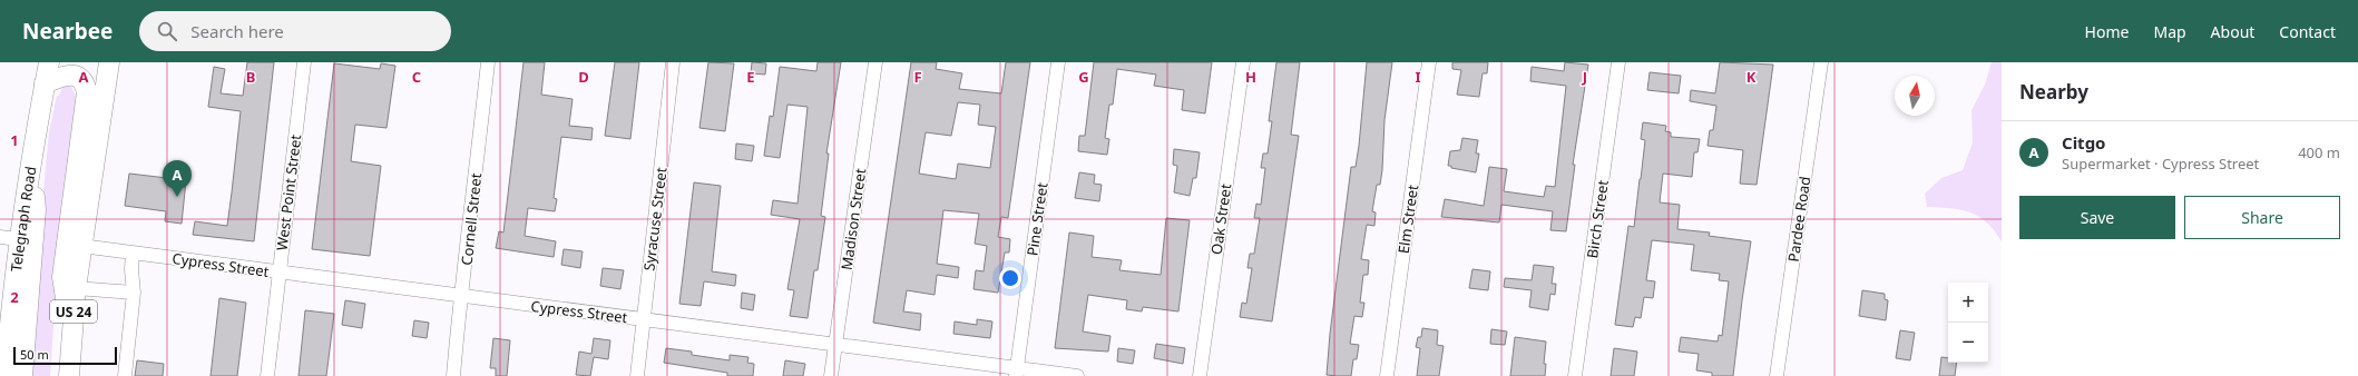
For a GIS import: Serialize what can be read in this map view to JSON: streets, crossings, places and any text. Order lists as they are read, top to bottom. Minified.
{"streets":{"highway":["Telegraph Road","US 24"],"street":["West Point Street","Cornell Street","Syracuse Street","Madison Street","Pine Street","Oak Street","Elm Street","Birch Street","Pardee Road","Cypress Street"]},"crossings":[["West Point Street","Cypress Street"],["Cornell Street","Cypress Street"],["Syracuse Street","Cypress Street"],["Madison Street","Cypress Street"],["Pine Street","Cypress Street"],["Cypress Street","US 24"]],"scale_bar":"50 m","north":"top","page":{"header":"Nearbee","search":"Search here","nav":["Home","Map","About","Contact"],"heading":"Nearby","list":[{"mark":"A","name":"Citgo","note":"Supermarket · Cypress Street","value":"400 m"}],"pins":"A","buttons":["Save","Share"],"map_buttons":["+","−"],"scale":"50 m"},"grid":{"columns":["A","B","C","D","E","F","G","H","I","J","K"],"rows":["1","2"]}}
